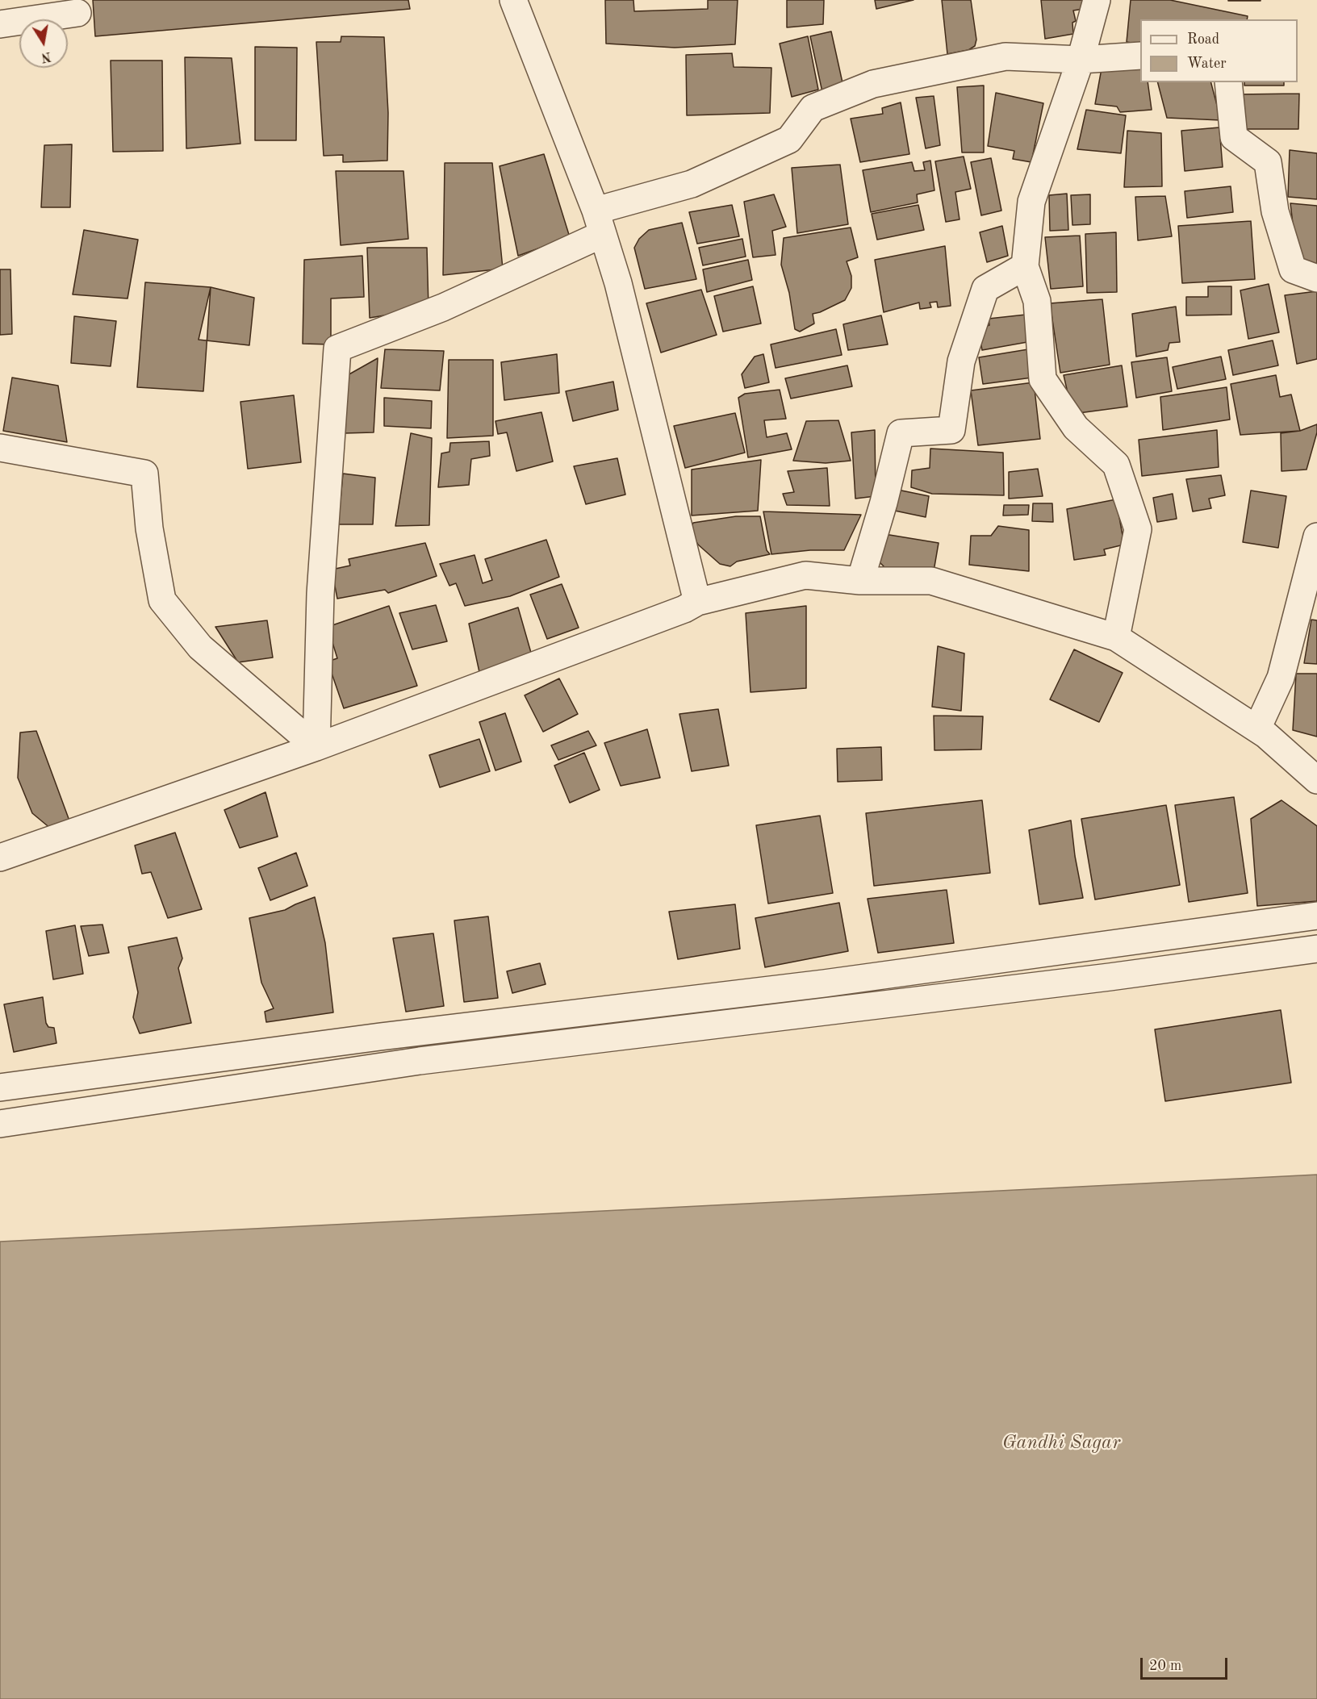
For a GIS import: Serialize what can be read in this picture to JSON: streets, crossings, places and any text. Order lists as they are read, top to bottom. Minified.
{"water":["Gandhi Sagar"],"legend":["Road","Water"],"scale_bar":"20 m","north":"bottom"}
